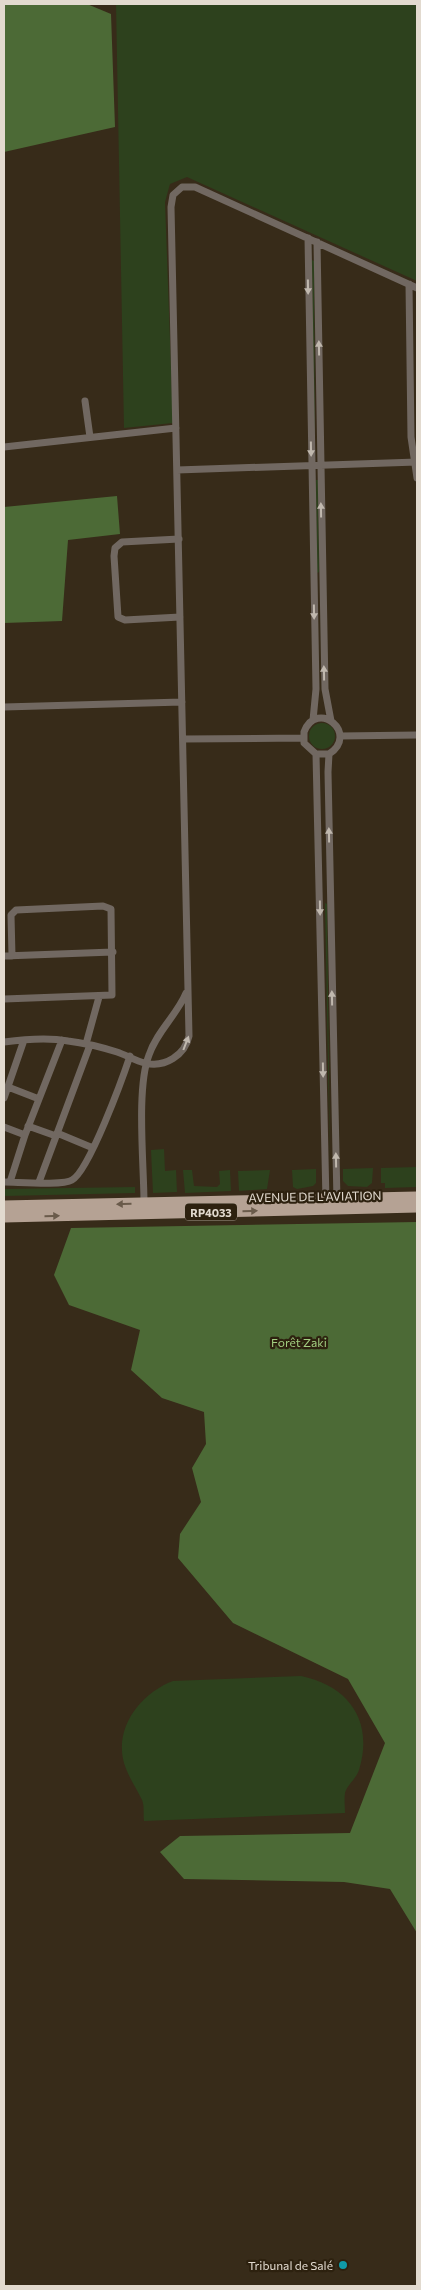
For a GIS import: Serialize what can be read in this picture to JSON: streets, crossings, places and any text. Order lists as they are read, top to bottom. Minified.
{"streets":{"main road":["AVENUE DE L'AVIATION","RP4033"]},"parks":["Forêt Zaki"],"places":["Tribunal de Salé"]}
